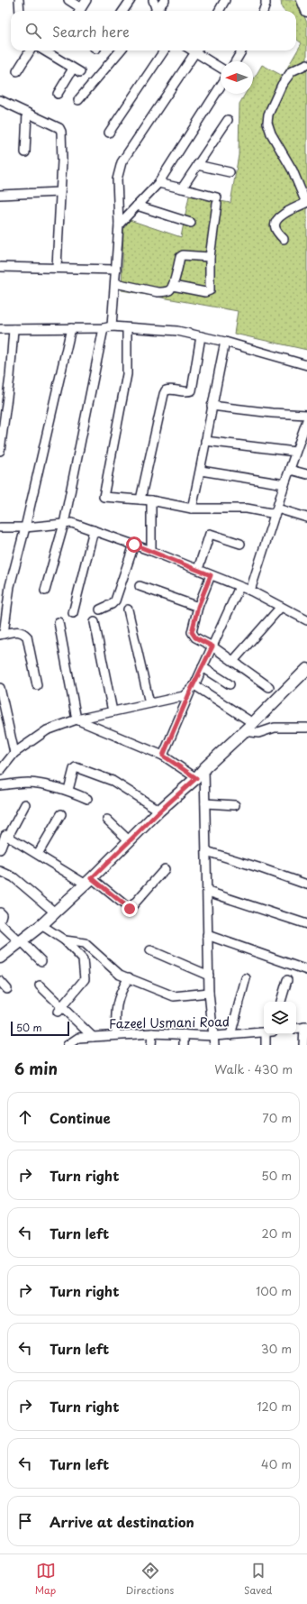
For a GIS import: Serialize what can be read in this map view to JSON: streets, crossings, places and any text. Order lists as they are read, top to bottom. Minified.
{"streets":{"street":["Fazeel Usmani Road"]},"scale_bar":"50 m","north":"left","page":{"search":"Search here","scale":"50 m","heading":["6 min","Walk · 430 m"],"list":[["Continue","70 m"],["Turn right","50 m"],["Turn left","20 m"],["Turn right","100 m"],["Turn left","30 m"],["Turn right","120 m"],["Turn left","40 m"],"Arrive at destination"],"nav":["Map","Directions","Saved"]}}
